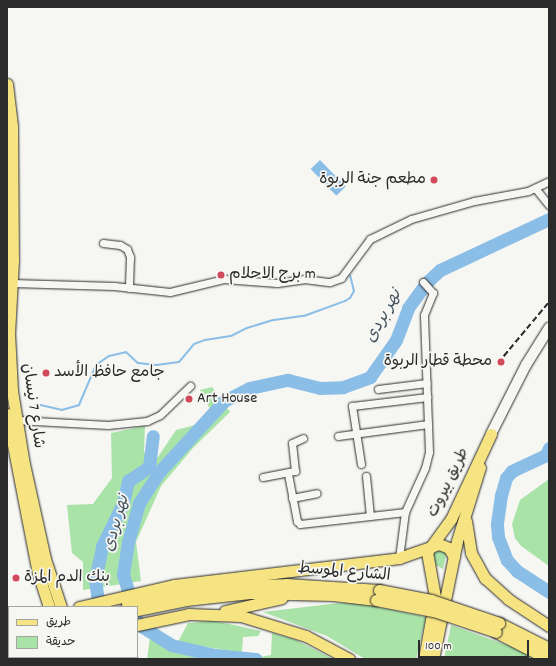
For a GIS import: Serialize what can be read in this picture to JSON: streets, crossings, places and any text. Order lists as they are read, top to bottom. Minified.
{"streets":{"main road":["شارع 7 نيسان","طريق بيروت","الشارع الموسط"]},"crossings":[["طريق بيروت","الشارع الموسط"]],"water":["نهر بردى"],"places":["مطعم جنة الربوة","برج الاحلام m","محطة قطار الربوة","جامع حافظ الأسد","Art House","بنك الدم المزة"],"legend":["طريق","حديقة"],"scale_bar":"100 m"}
